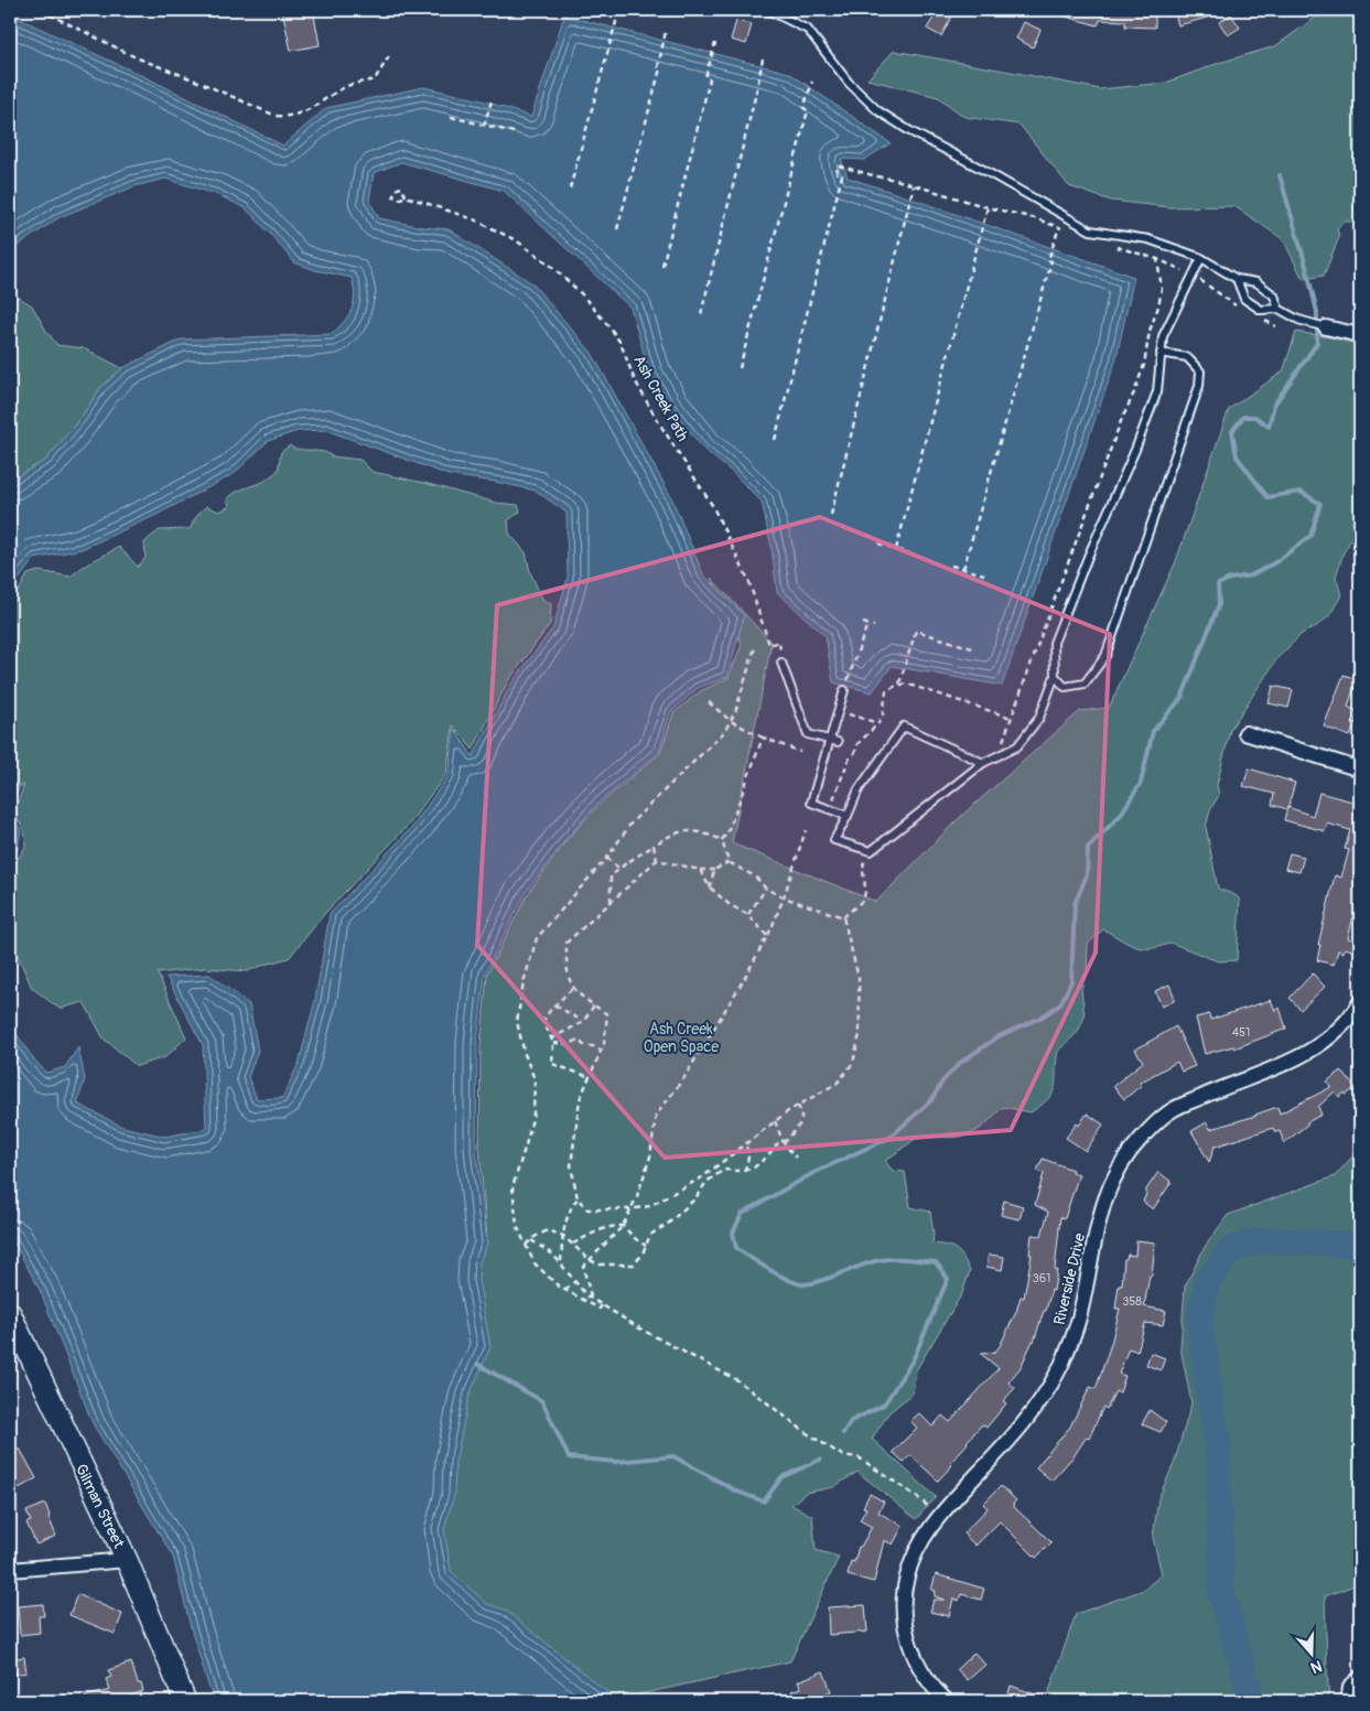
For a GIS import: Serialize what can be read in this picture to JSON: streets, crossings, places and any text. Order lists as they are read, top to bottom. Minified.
{"streets":{"street":["Riverside Drive","Gilman Street"],"path":["Ash Creek Path"]},"parks":["Ash Creek Open Space"],"house_numbers":["451","361","358"],"north":"bottom"}
